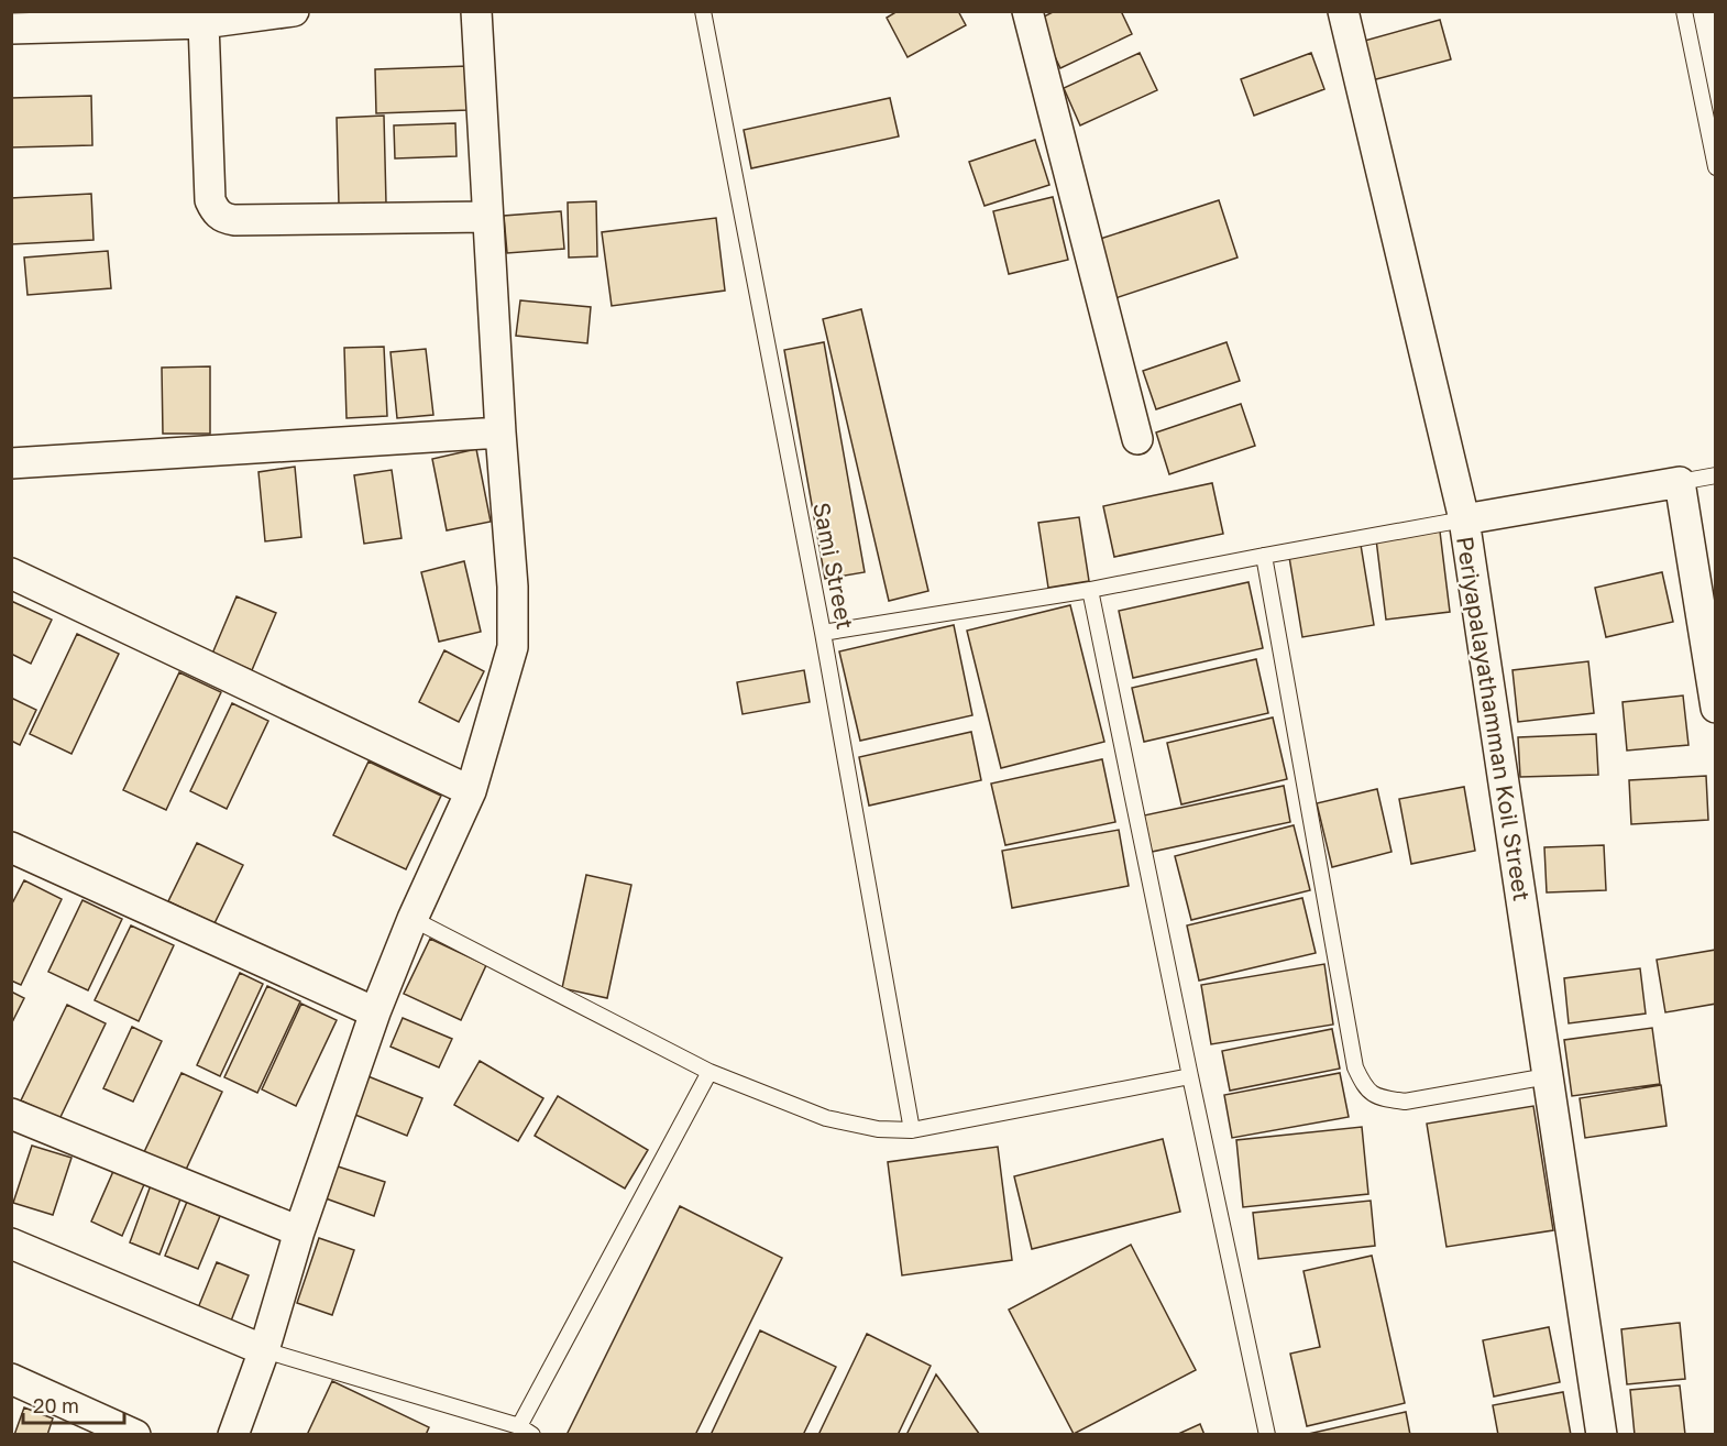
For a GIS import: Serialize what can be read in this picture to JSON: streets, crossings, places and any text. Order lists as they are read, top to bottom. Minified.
{"streets":{"street":["Periyapalayathamman Koil Street"],"lane":["Sami Street"]},"scale_bar":"20 m"}
